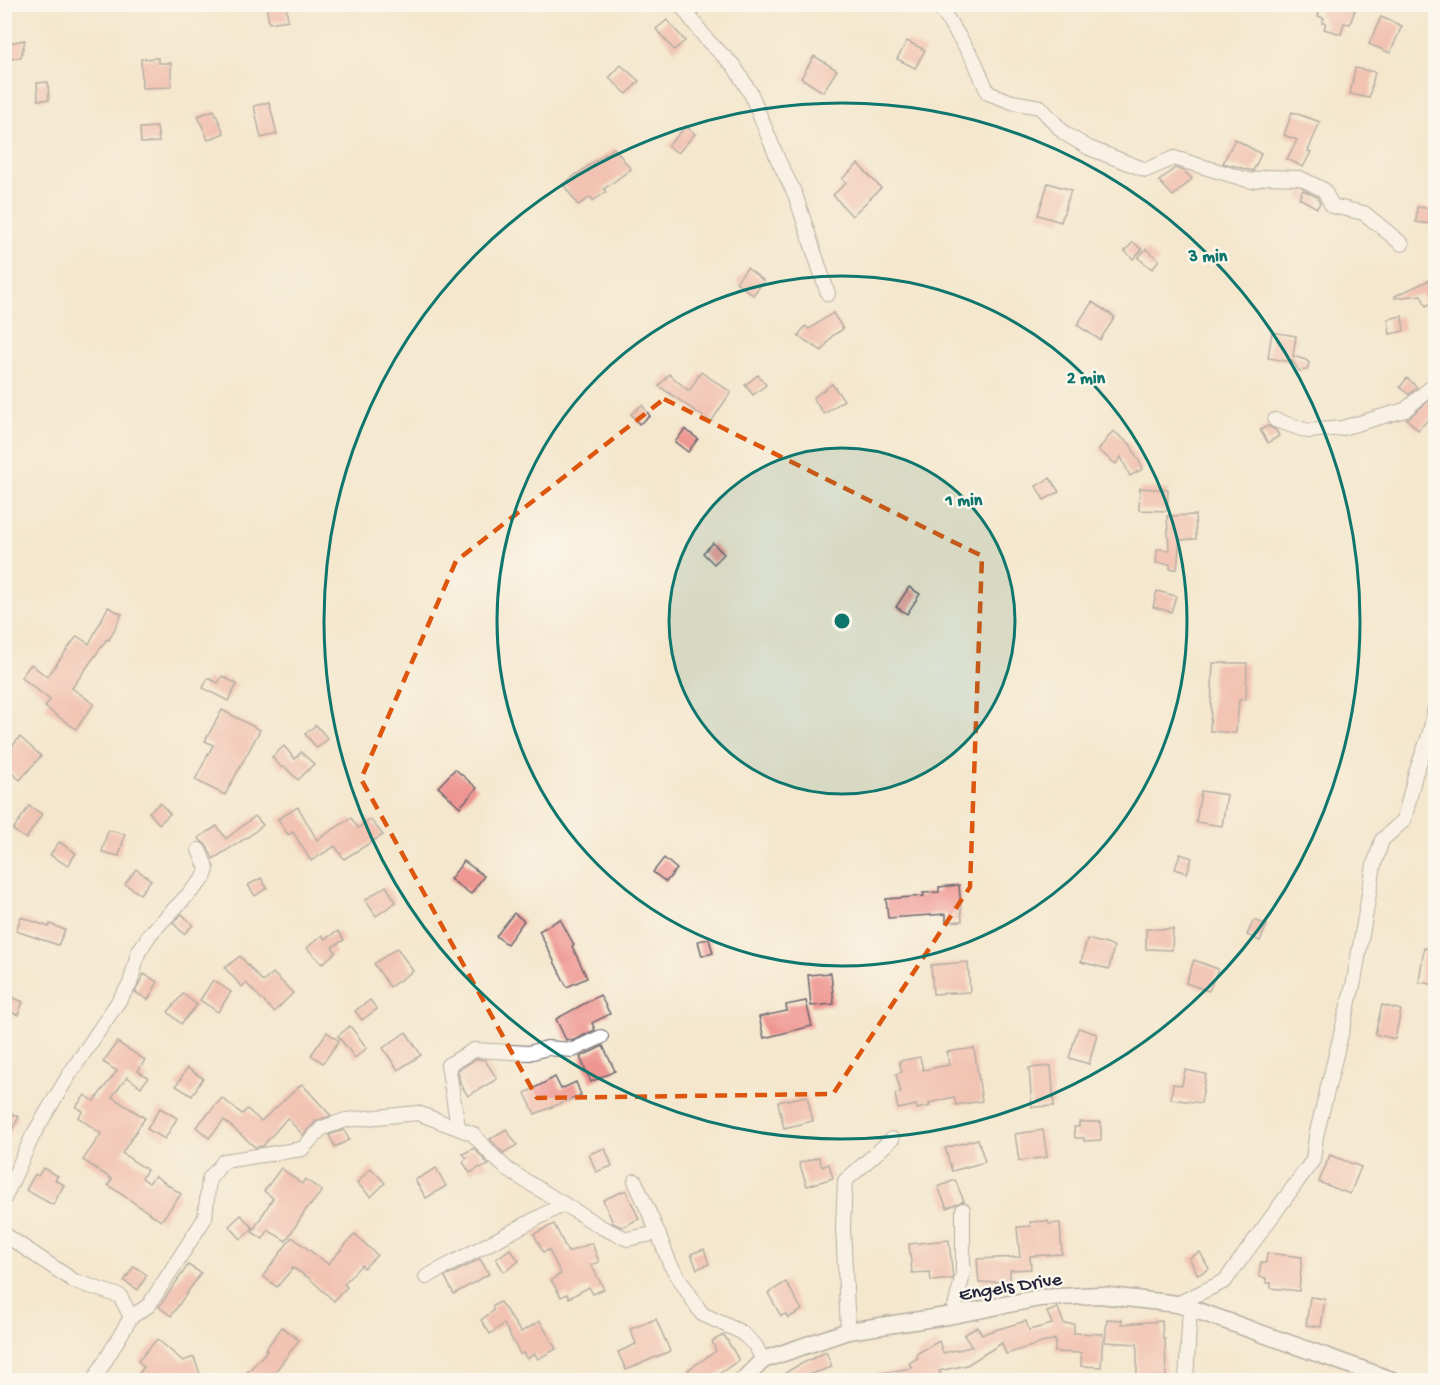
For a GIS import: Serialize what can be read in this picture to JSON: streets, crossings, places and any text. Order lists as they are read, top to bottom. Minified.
{"streets":{"street":["Engels Drive"]},"rings":["3 min","2 min","1 min"]}
